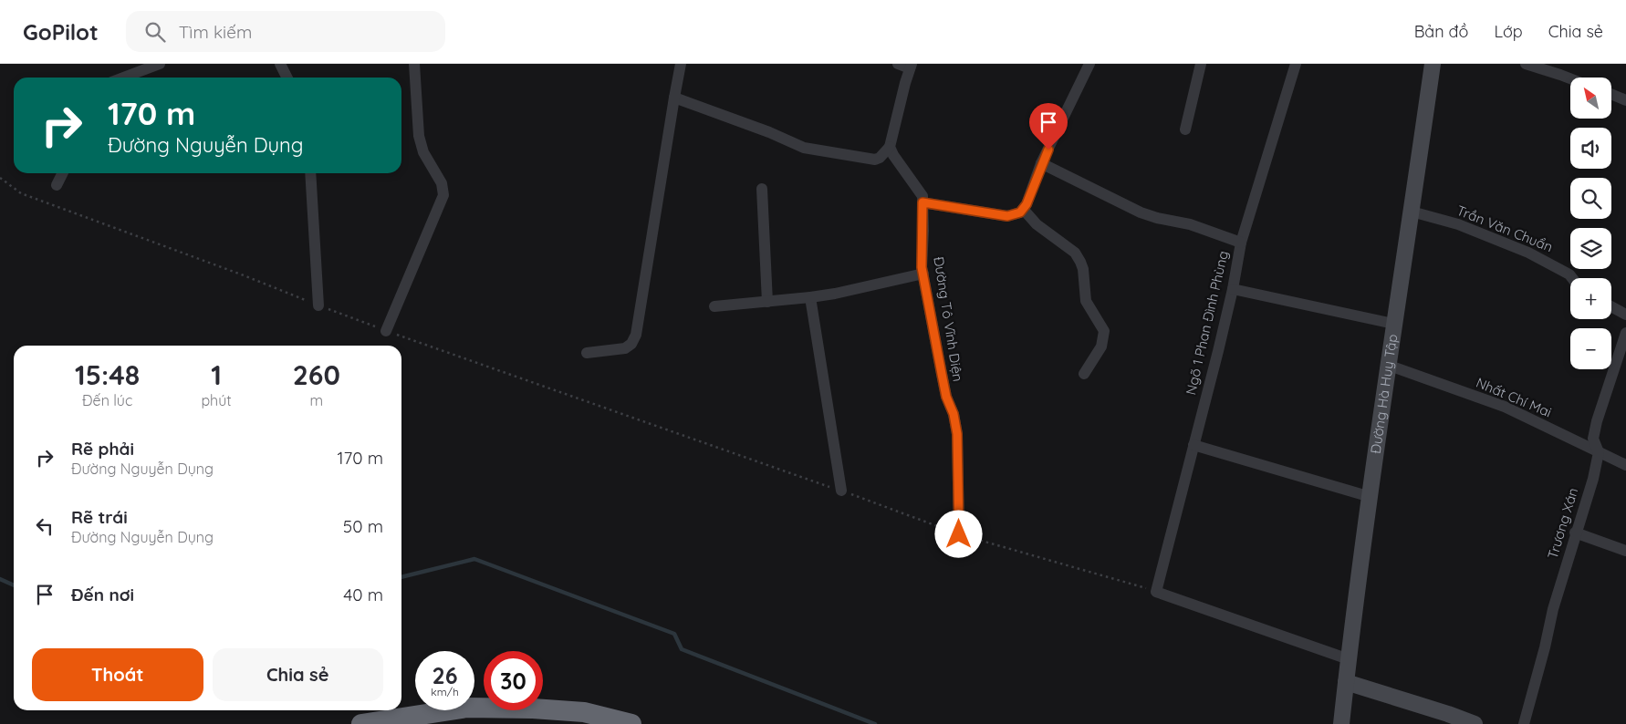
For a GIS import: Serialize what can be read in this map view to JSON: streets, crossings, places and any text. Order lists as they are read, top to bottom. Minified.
{"streets":{"main road":["Đường Hà Huy Tập"],"street":["Trần Văn Chuẩn","Đường Tô Vĩnh Diện","Ngõ 1 Phan Đình Phùng","Nhất Chí Mai","Trương Xán"]},"crossings":[["Trần Văn Chuẩn","Đường Hà Huy Tập"],["Đường Hà Huy Tập","Nhất Chí Mai"],["Nhất Chí Mai","Trương Xán"]],"north":"top left","page":{"header":"GoPilot","search":"Tìm kiếm","nav":["Bản đồ","Lớp","Chia sẻ"],"map_buttons":["+","−"],"turn":["170 m","Đường Nguyễn Dụng"],"eta":["15:48","Đến lúc","1","phút","260","m"],"list":[{"name":"Rẽ phải","note":"Đường Nguyễn Dụng","value":"170 m"},{"name":"Rẽ trái","note":"Đường Nguyễn Dụng","value":"50 m"},{"name":"Đến nơi","value":"40 m"}],"buttons":["Thoát","Chia sẻ"],"speed":"26 km/h","limit":"30"}}
